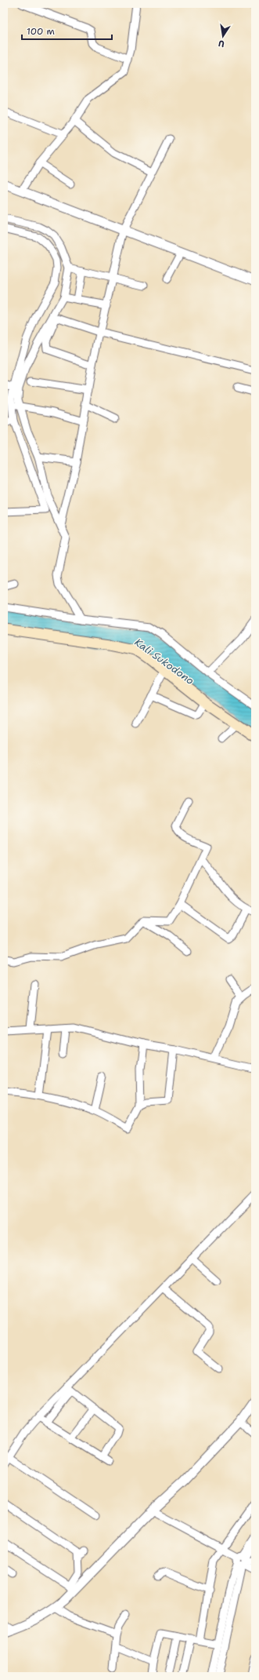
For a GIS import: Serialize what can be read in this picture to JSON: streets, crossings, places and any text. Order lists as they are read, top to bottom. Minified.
{"water":["Kali Sukodono"],"scale_bar":"100 m","north":"bottom"}
